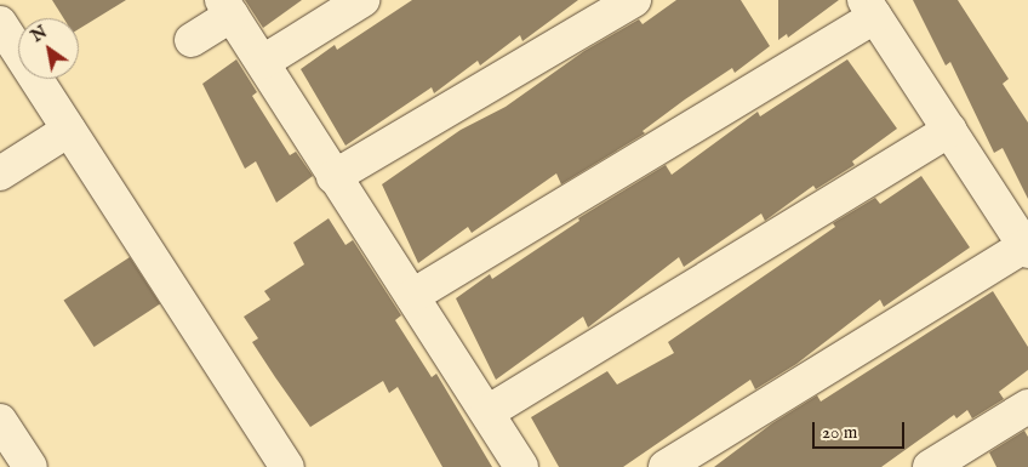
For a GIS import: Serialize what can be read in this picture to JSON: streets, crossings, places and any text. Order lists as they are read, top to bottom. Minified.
{"scale_bar":"20 m","north":"top left"}
